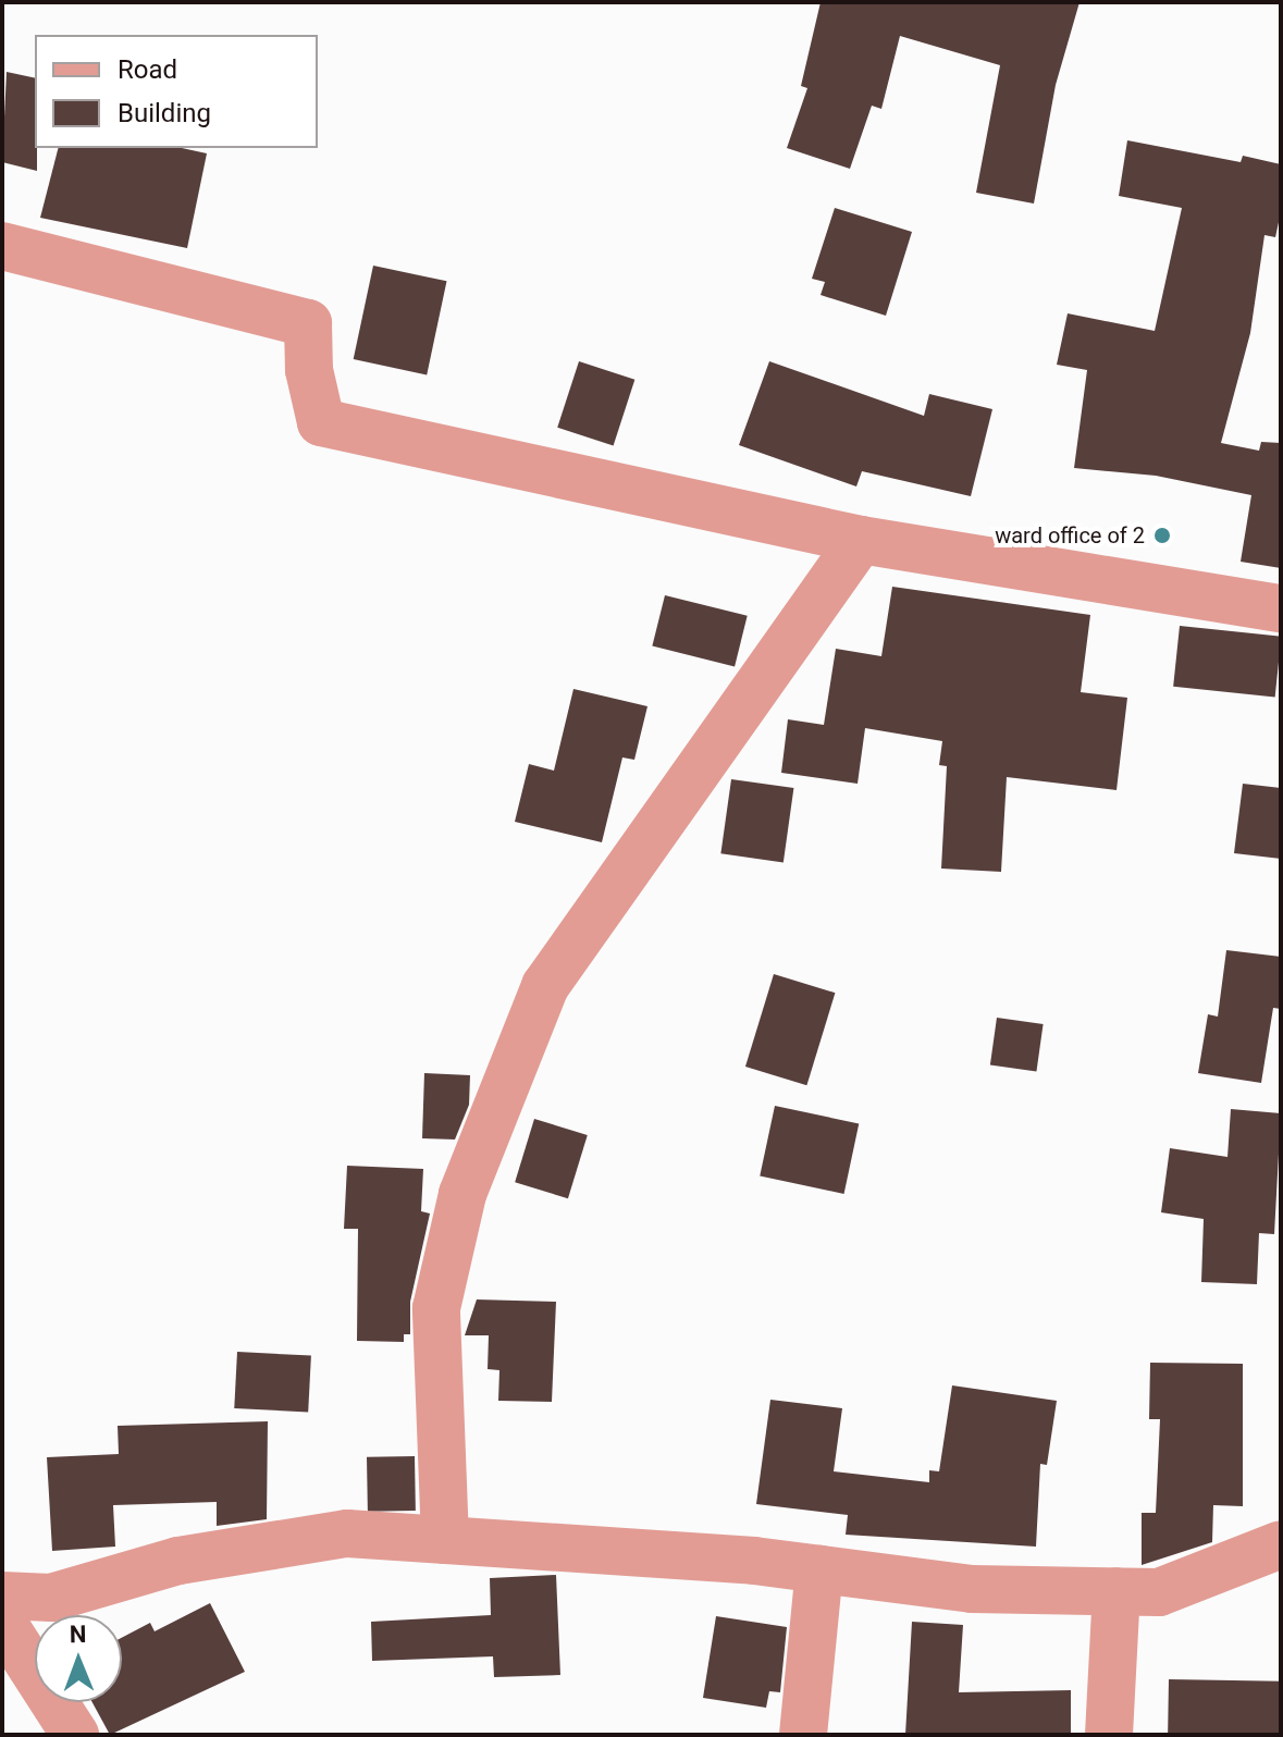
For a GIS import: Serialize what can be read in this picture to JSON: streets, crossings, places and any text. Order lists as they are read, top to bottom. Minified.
{"places":["ward office of 2"],"legend":["Road","Building"],"north":"top"}
